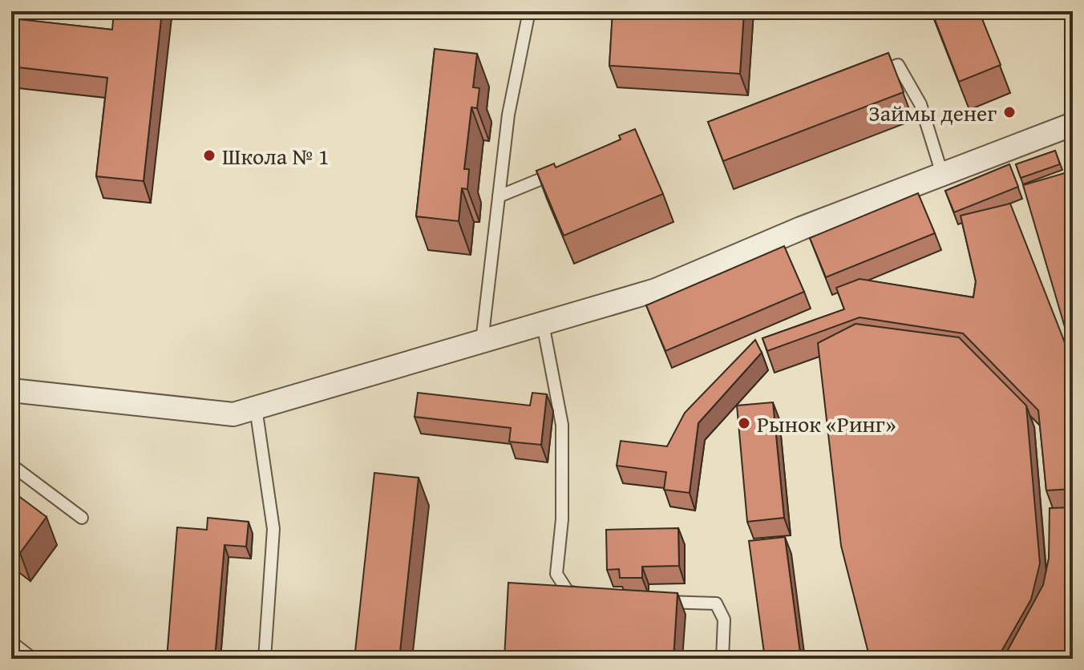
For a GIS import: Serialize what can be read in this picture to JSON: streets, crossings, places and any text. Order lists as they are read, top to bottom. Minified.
{"places":["Займы денег","Школа № 1","Рынок «Ринг»"]}
